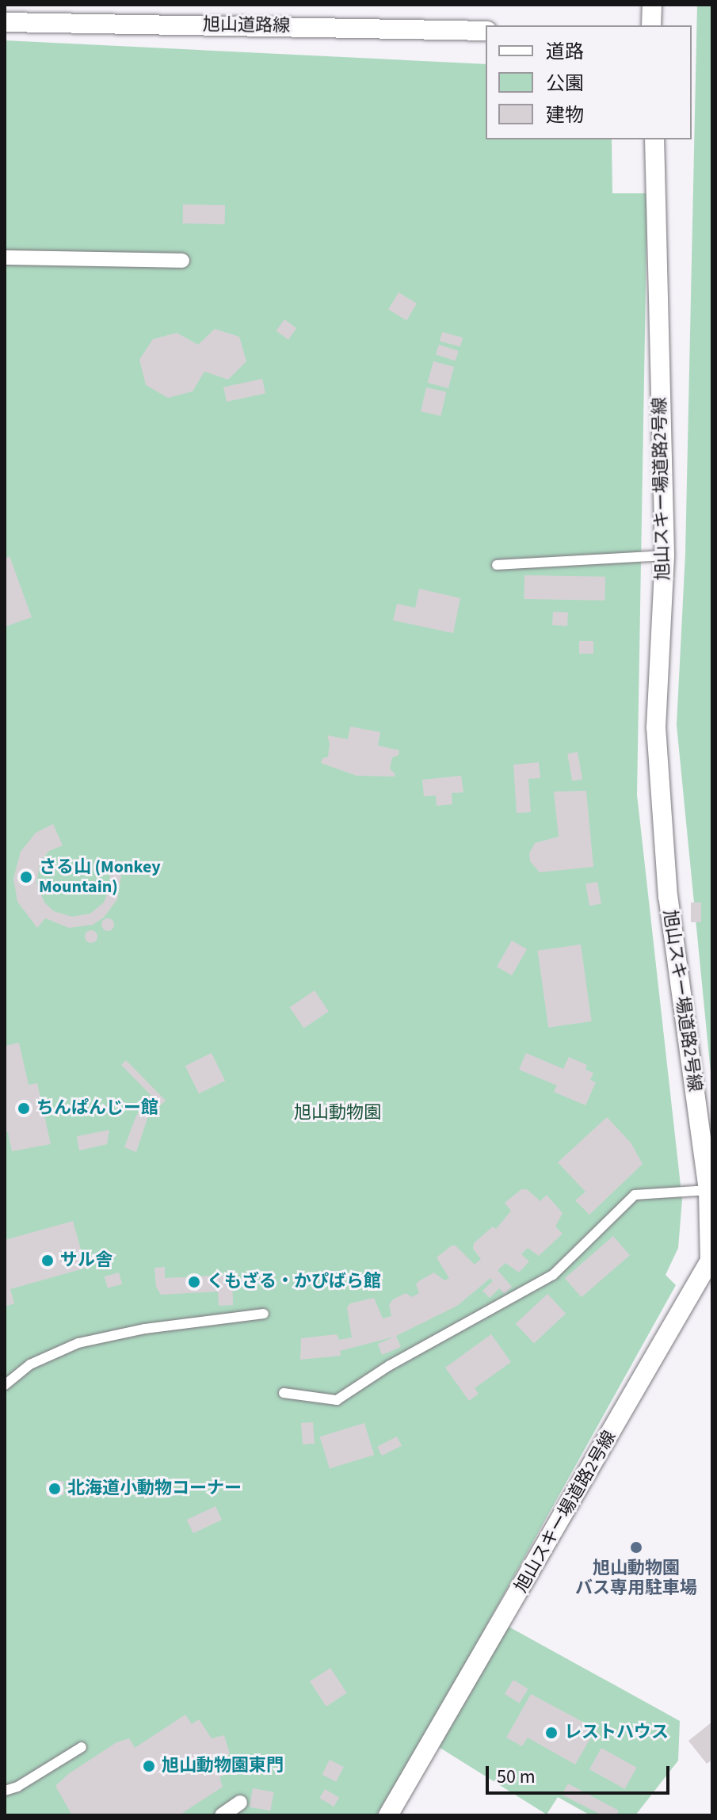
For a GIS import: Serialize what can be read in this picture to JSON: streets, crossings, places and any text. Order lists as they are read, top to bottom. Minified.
{"streets":{"street":["旭山道路線","旭山スキー場道路2号線"]},"parks":["旭山動物園"],"places":["さる山 (Monkey Mountain)","ちんぱんじー館","サル舎","くもざる・かぴばら館","北海道小動物コーナー","旭山動物園 バス専用駐車場","レストハウス","旭山動物園東門"],"legend":["道路","公園","建物"],"scale_bar":"50 m"}
